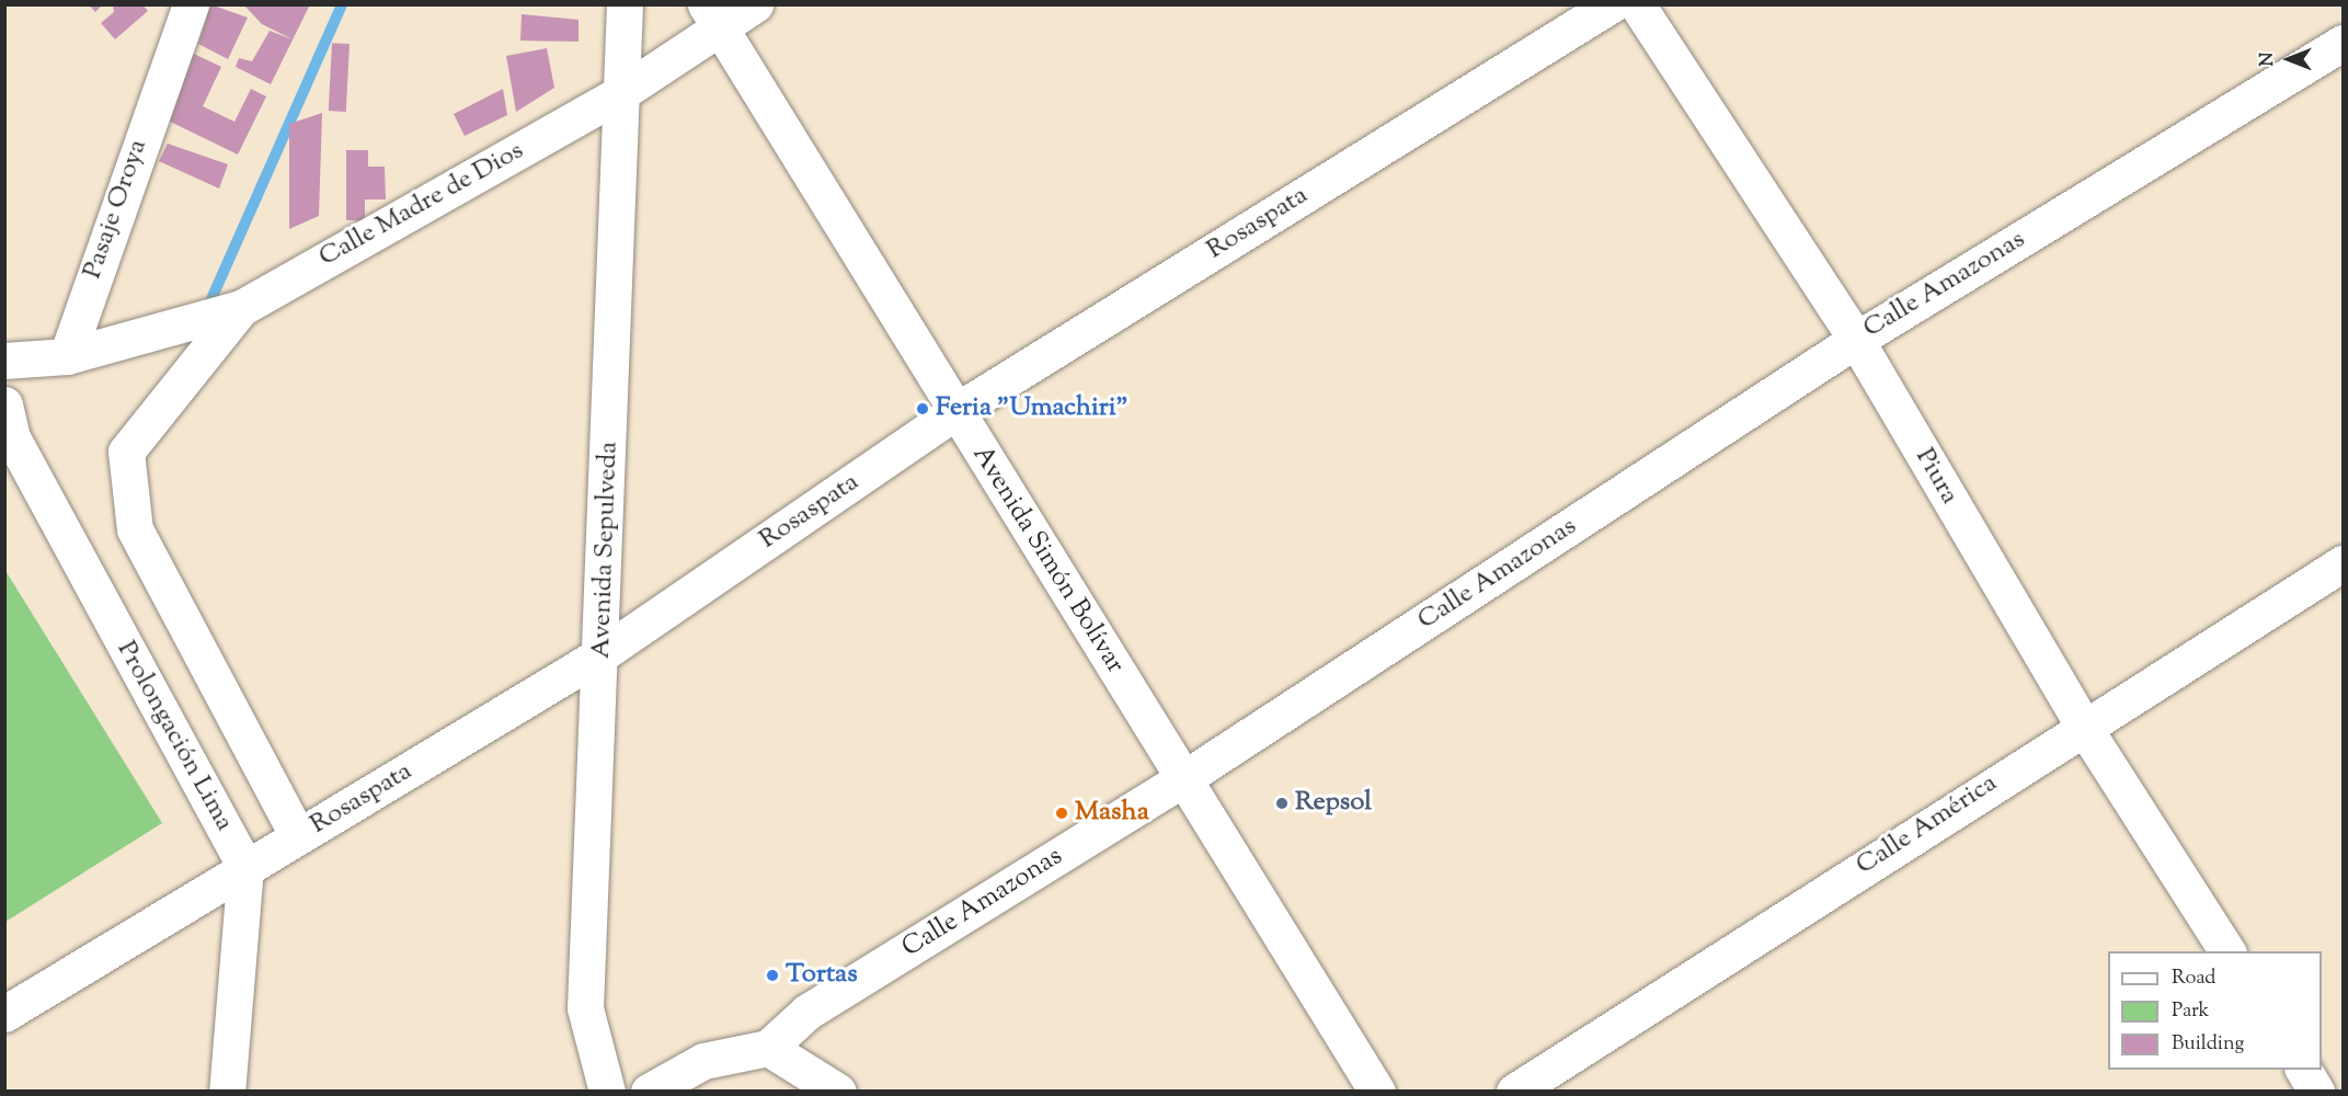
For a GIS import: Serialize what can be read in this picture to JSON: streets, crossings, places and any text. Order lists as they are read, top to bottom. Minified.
{"streets":{"street":["Calle Madre de Dios","Pasaje Oroya","Rosaspata","Calle Amazonas","Piura","Avenida Sepulveda","Avenida Simón Bolívar","Prolongación Lima","Calle América"]},"crossings":[["Calle Madre de Dios","Pasaje Oroya"],["Calle Madre de Dios","Avenida Sepulveda"],["Calle Madre de Dios","Avenida Simón Bolívar"],["Rosaspata","Avenida Sepulveda"],["Rosaspata","Avenida Simón Bolívar"],["Rosaspata","Prolongación Lima"],["Calle Amazonas","Piura"],["Calle Amazonas","Avenida Simón Bolívar"],["Piura","Calle América"]],"places":["Feria \"Umachiri\"","Repsol","Masha","Tortas"],"legend":["Road","Park","Building"],"north":"left"}
